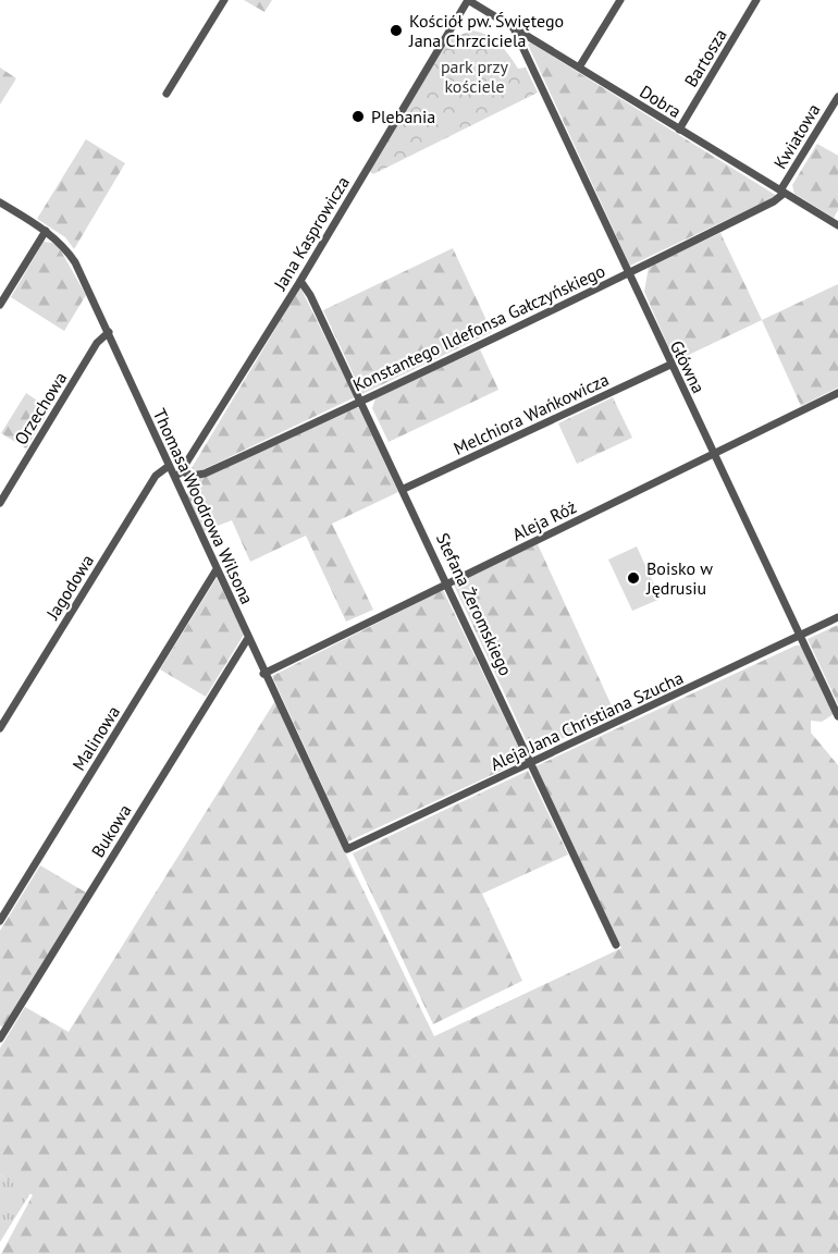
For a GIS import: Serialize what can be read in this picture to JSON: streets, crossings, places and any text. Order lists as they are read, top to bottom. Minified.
{"streets":{"street":["Bartosza","Dobra","Kwiatowa","Jana Kasprowicza","Konstantego Ildefonsa Gałczyńskiego","Główna","Orzechowa","Melchiora Wańkowicza","Thomasa Woodrowa Wilsona","Aleja Róż","Jagodowa","Stefana Żeromskiego","Aleja Jana Christiana Szucha","Malinowa","Bukowa"]},"crossings":[["Bartosza","Dobra"],["Dobra","Kwiatowa"],["Dobra","Jana Kasprowicza"],["Dobra","Konstantego Ildefonsa Gałczyńskiego"],["Dobra","Główna"],["Kwiatowa","Konstantego Ildefonsa Gałczyńskiego"],["Jana Kasprowicza","Konstantego Ildefonsa Gałczyńskiego"],["Jana Kasprowicza","Thomasa Woodrowa Wilsona"],["Jana Kasprowicza","Stefana Żeromskiego"],["Konstantego Ildefonsa Gałczyńskiego","Główna"],["Konstantego Ildefonsa Gałczyńskiego","Stefana Żeromskiego"],["Główna","Melchiora Wańkowicza"],["Główna","Aleja Róż"],["Główna","Aleja Jana Christiana Szucha"],["Orzechowa","Thomasa Woodrowa Wilsona"],["Melchiora Wańkowicza","Stefana Żeromskiego"],["Thomasa Woodrowa Wilsona","Aleja Róż"],["Thomasa Woodrowa Wilsona","Jagodowa"],["Thomasa Woodrowa Wilsona","Aleja Jana Christiana Szucha"],["Thomasa Woodrowa Wilsona","Malinowa"],["Thomasa Woodrowa Wilsona","Bukowa"],["Aleja Róż","Stefana Żeromskiego"],["Stefana Żeromskiego","Aleja Jana Christiana Szucha"]],"parks":["park przy kościele"],"places":["Kościół pw. Świętego Jana Chrzciciela","Plebania","Boisko w Jędrusiu"]}
